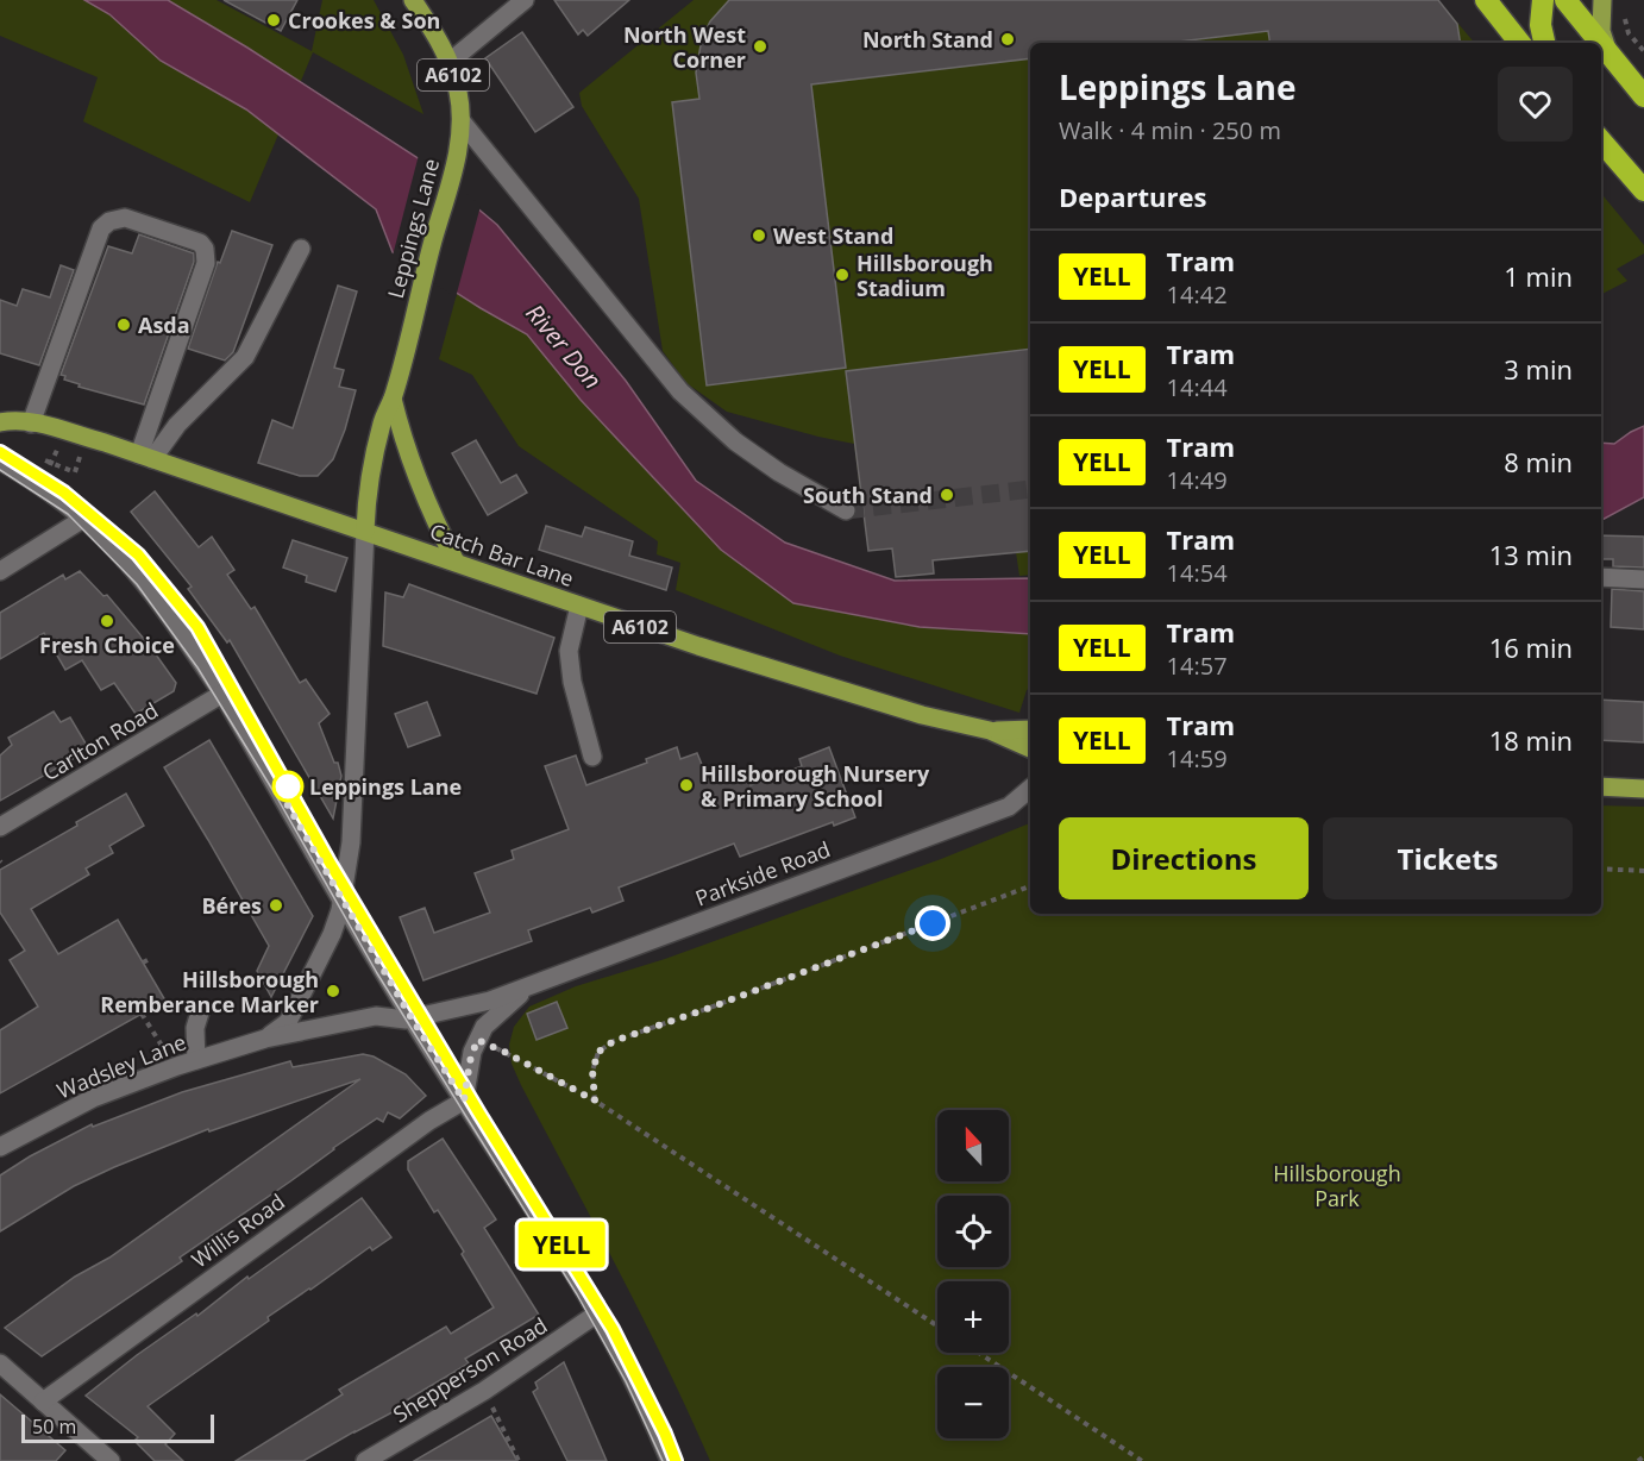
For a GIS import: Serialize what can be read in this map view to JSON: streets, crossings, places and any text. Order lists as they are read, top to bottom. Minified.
{"streets":{"main road":["A6102","Leppings Lane","Catch Bar Lane"],"street":["Carlton Road","Parkside Road","Wadsley Lane","Willis Road","Shepperson Road"]},"crossings":[["A6102","Leppings Lane"],["A6102","Catch Bar Lane"],["Leppings Lane","Catch Bar Lane"],["Leppings Lane","Wadsley Lane"],["Parkside Road","Wadsley Lane"],["Parkside Road","Willis Road"]],"water":["River Don"],"parks":["Hillsborough Park"],"places":["Crookes & Son","North Stand","North West Corner","West Stand","Hillsborough Stadium","Asda","South Stand","Fresh Choice","Hillsborough Nursery & Primary School","Leppings Lane","Béres","Hillsborough Remberance Marker"],"lines":["tram line YELL"],"scale_bar":"50 m","north":"top","page":{"on_map":"YELL","heading":[["Leppings Lane","Walk · 4 min · 250 m"],"Departures"],"list":[{"mark":"YELL","name":"Tram","note":"14:42","value":"1 min"},{"mark":"YELL","name":"Tram","note":"14:44","value":"3 min"},{"mark":"YELL","name":"Tram","note":"14:49","value":"8 min"},{"mark":"YELL","name":"Tram","note":"14:54","value":"13 min"},{"mark":"YELL","name":"Tram","note":"14:57","value":"16 min"},{"mark":"YELL","name":"Tram","note":"14:59","value":"18 min"}],"buttons":["Directions","Tickets"],"map_buttons":["+","−"],"scale":"50 m"}}
